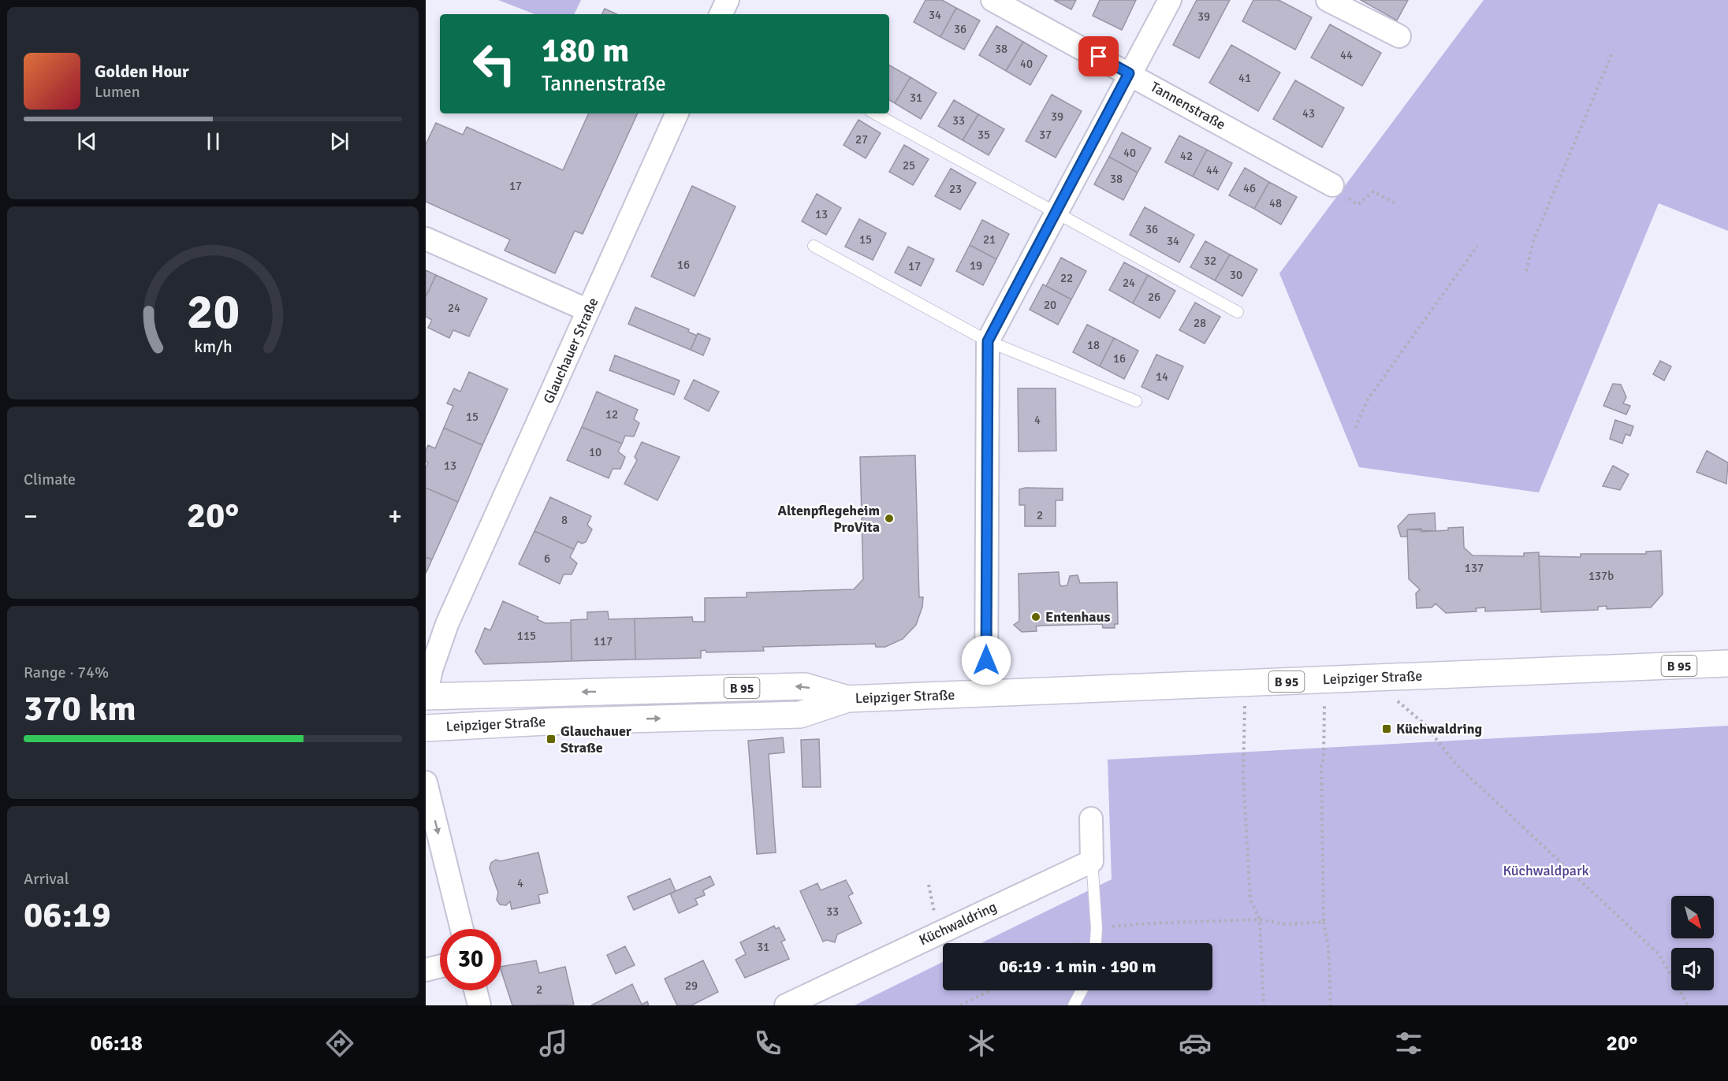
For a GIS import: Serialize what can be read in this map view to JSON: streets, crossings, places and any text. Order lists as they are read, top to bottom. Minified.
{"streets":{"main road":["B 95","Leipziger Straße"],"street":["Tannenstraße","Glauchauer Straße","Küchwaldring"]},"crossings":[["Glauchauer Straße","Leipziger Straße"]],"parks":["Küchwaldpark"],"places":{"other":["Altenpflegeheim ProVita","Entenhaus"],"transit":["Küchwaldring","Glauchauer Straße"]},"house_numbers":["34","39","36","38","44","40","41","31","43","39","33","35","37","27","40","42","25","44","38","17","46","23","48","13","36","15","21","34","32","16","19","17","30","22","24","26","20","24","28","18","16","14","12","15","4","10","13","2","8","6","137","137b","115","117","4","33","31","29","2"],"north":"bottom right","page":{"turn":["180 m","Tannenstraße"],"song":["Golden Hour","Lumen"],"tile":["Climate",["Range · 74%","370 km"],["Arrival","06:19"]],"heat":["−","20°","+"],"limit":"30","trip":"06:19 · 1 min · 190 m","tabs":["06:18","20°"],"gauge":["20","km/h"]}}
